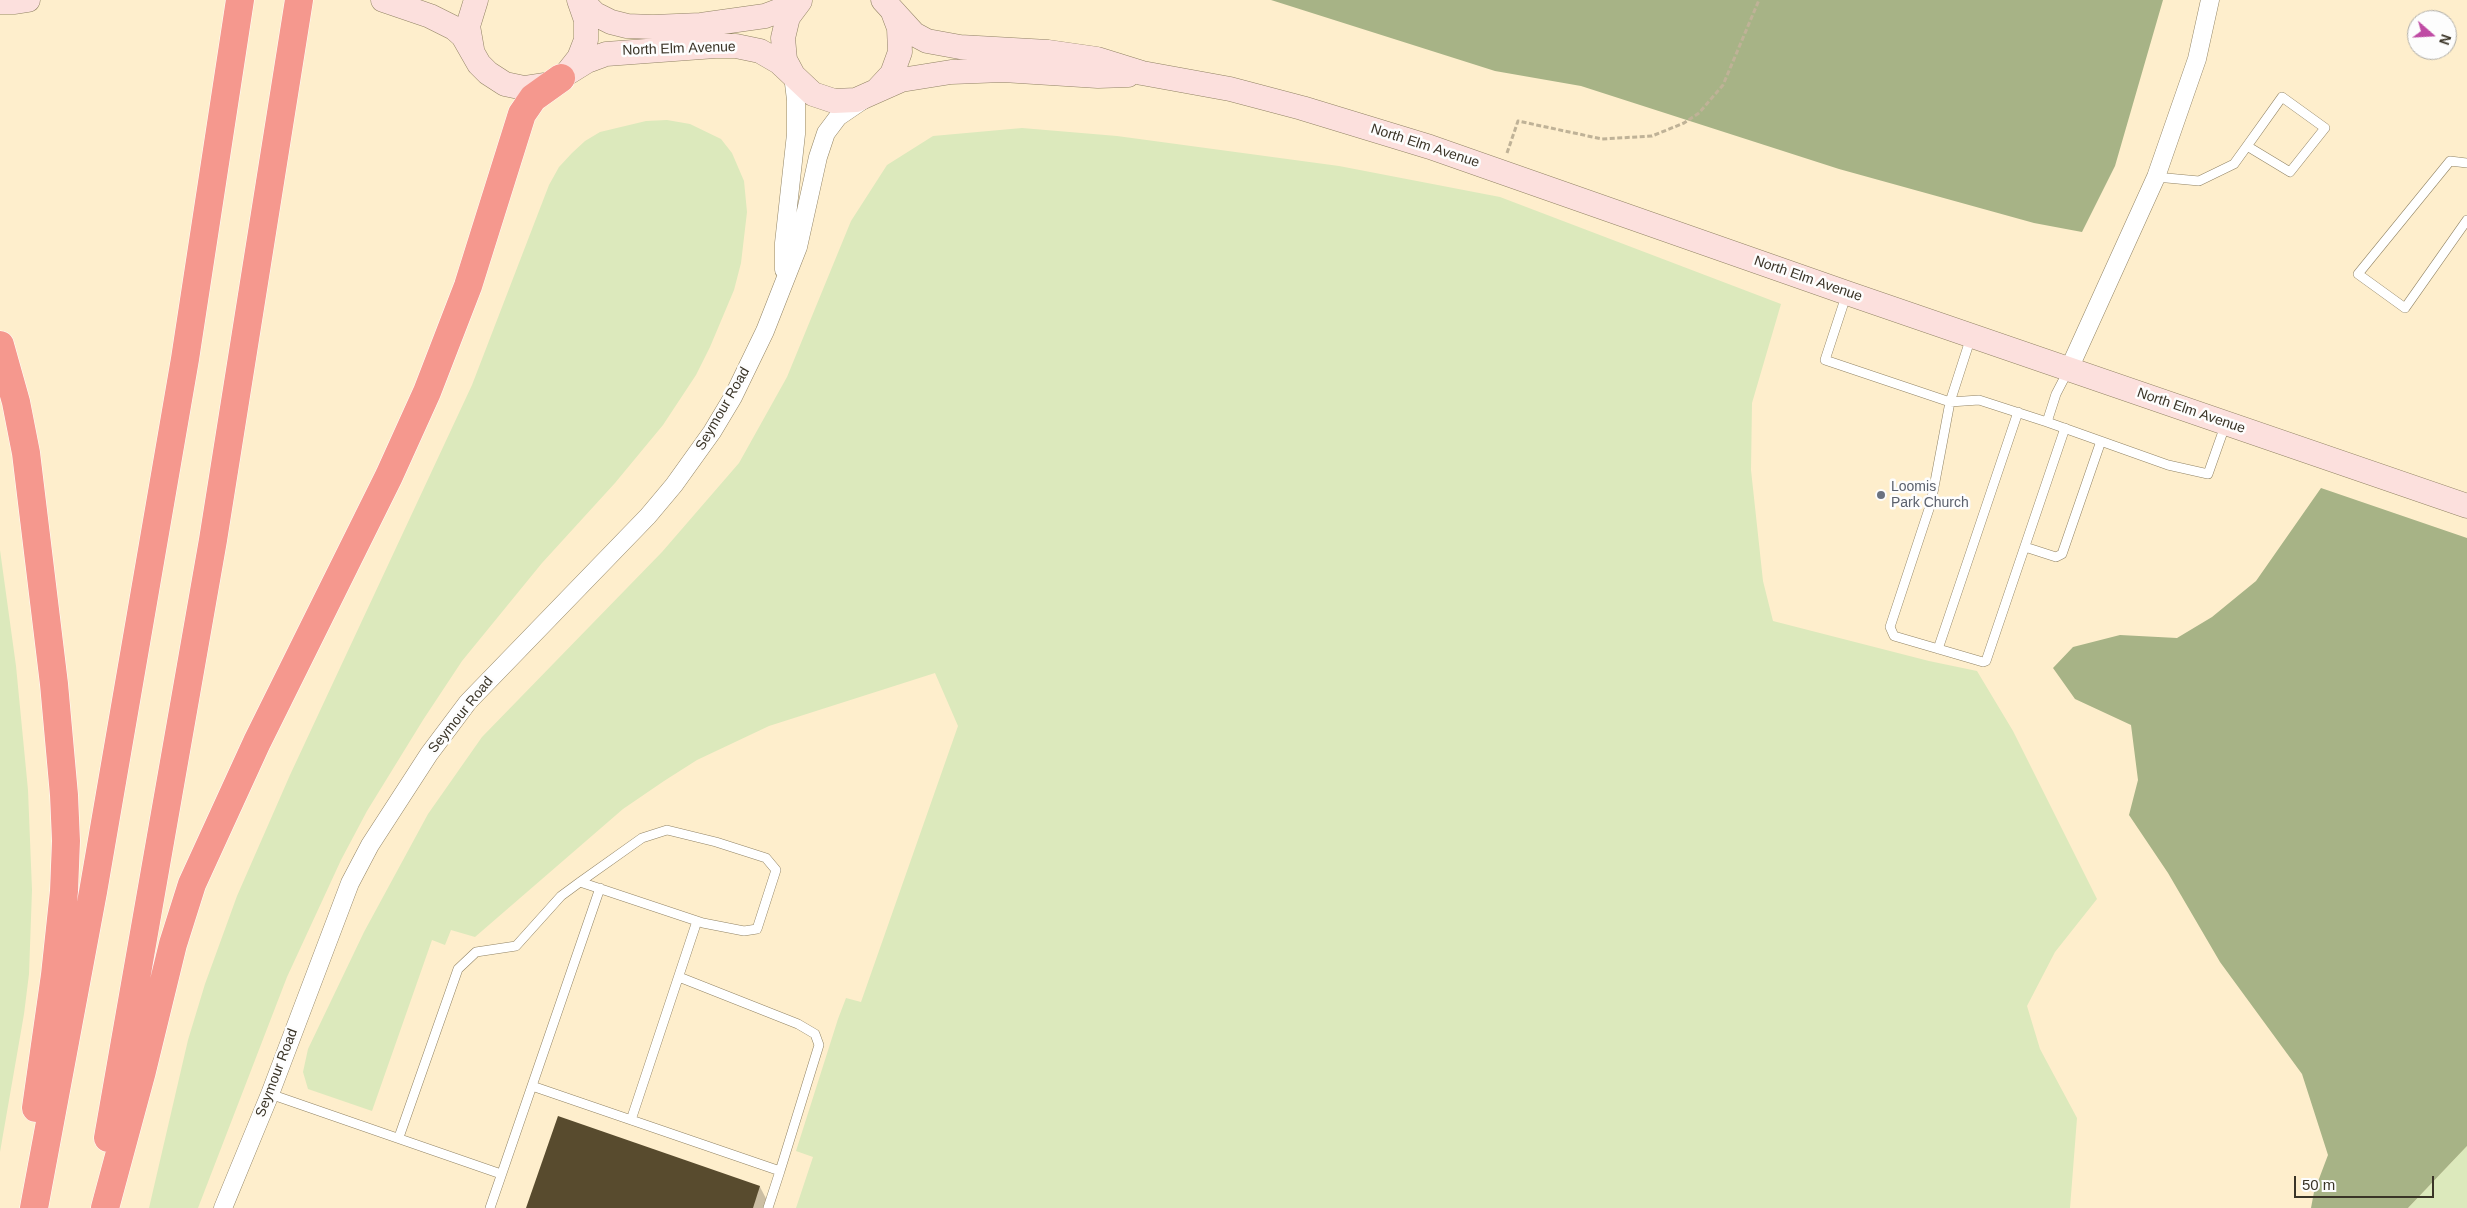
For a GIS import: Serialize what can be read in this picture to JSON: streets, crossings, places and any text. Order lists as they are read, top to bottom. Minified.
{"streets":{"main road":["North Elm Avenue","Seymour Road"]},"crossings":[["North Elm Avenue","Seymour Road"]],"places":["Loomis Park Church"],"scale_bar":"50 m","north":"right"}
